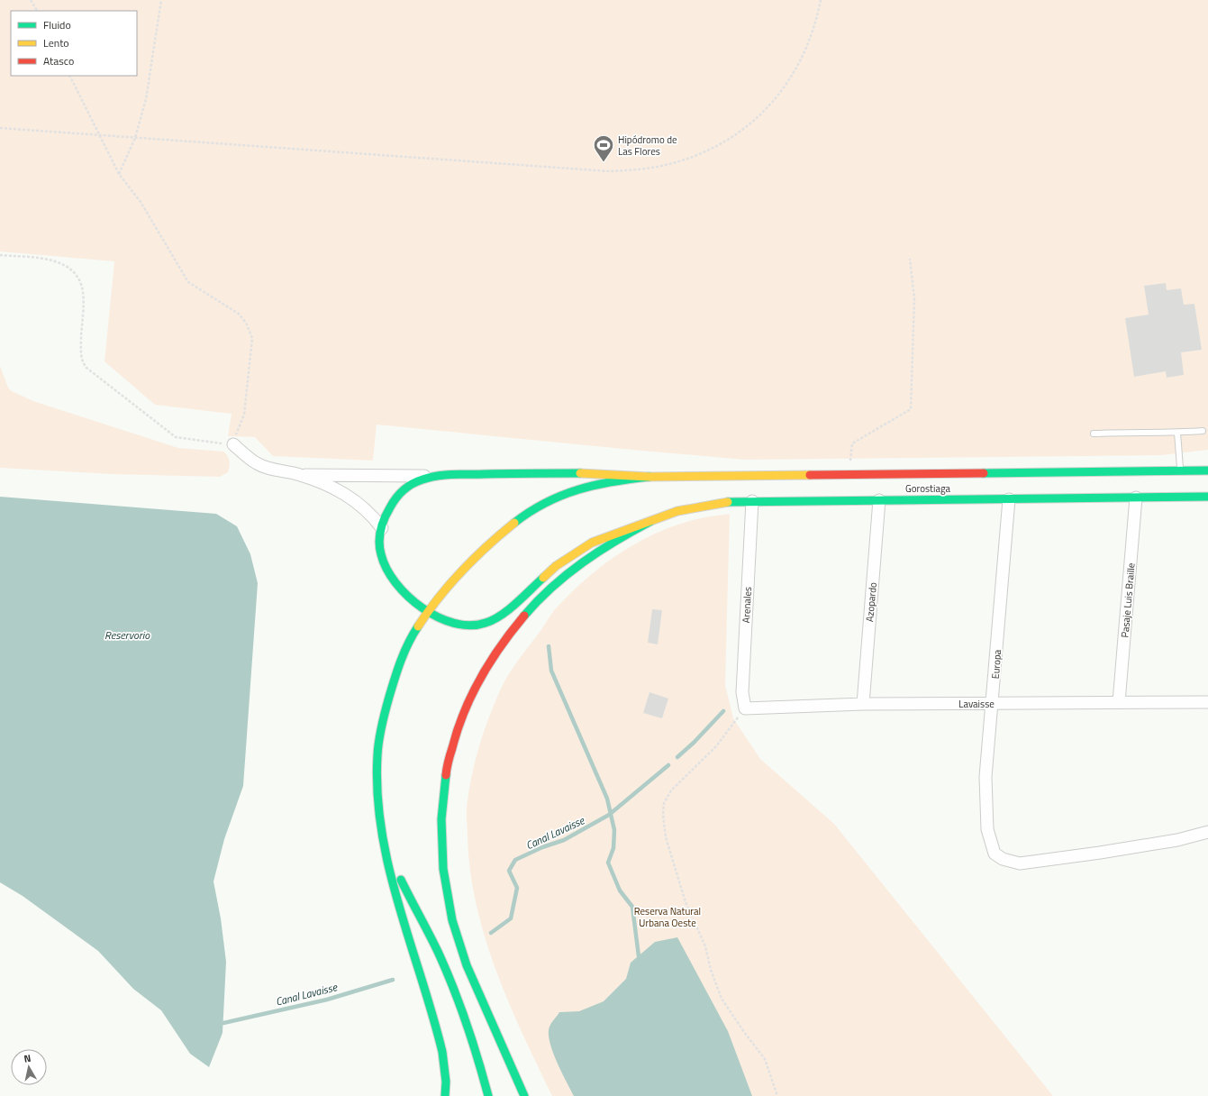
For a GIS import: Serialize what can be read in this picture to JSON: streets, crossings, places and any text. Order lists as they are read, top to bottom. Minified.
{"streets":{"main road":["Gorostiaga"],"street":["Pasaje Luis Braille","Azopardo","Arenales","Europa","Lavaisse"]},"crossings":[["Gorostiaga","Pasaje Luis Braille"],["Gorostiaga","Azopardo"],["Gorostiaga","Arenales"],["Gorostiaga","Europa"],["Pasaje Luis Braille","Lavaisse"],["Azopardo","Lavaisse"],["Arenales","Lavaisse"],["Europa","Lavaisse"]],"water":["Reservorio","Canal Lavaisse"],"parks":["Reserva Natural Urbana Oeste"],"places":{"sports":["Hipódromo de Las Flores"]},"legend":["Fluido","Lento","Atasco"],"north":"top"}
